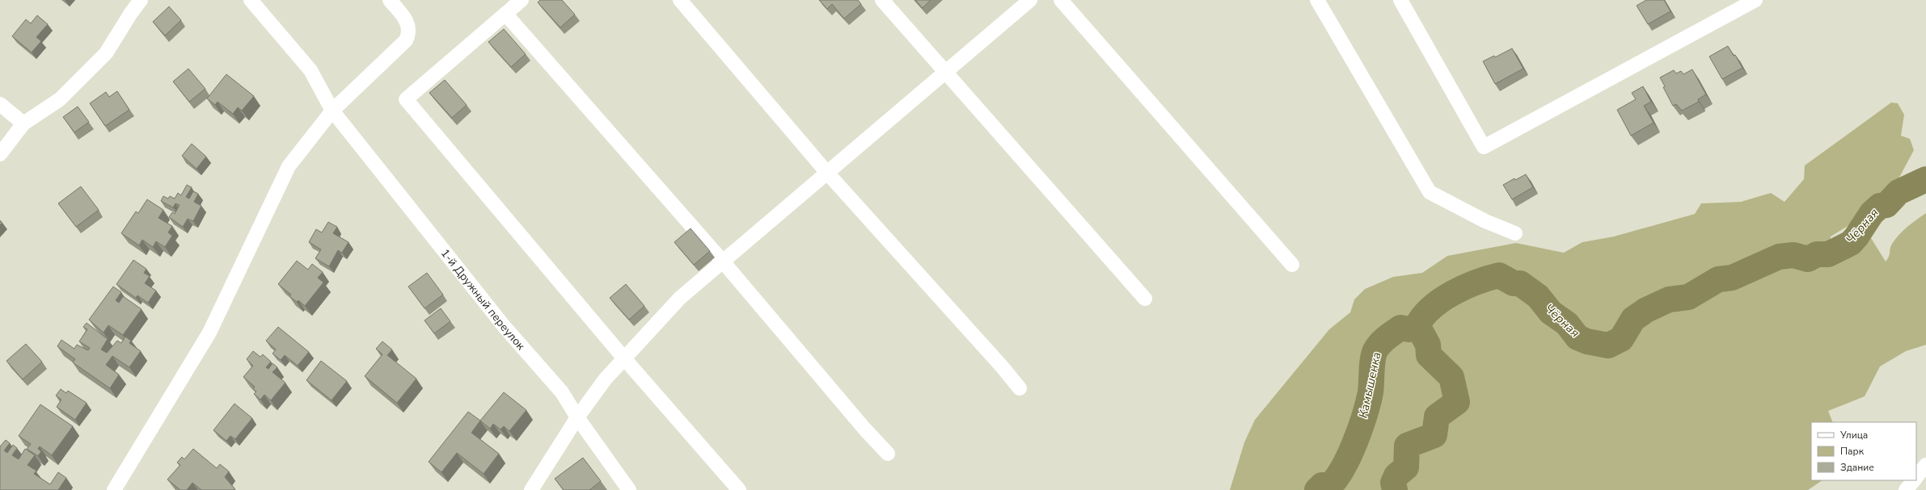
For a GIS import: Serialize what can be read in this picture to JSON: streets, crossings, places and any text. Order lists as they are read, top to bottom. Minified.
{"streets":{"street":["1-й Дружный переулок"]},"water":["Чёрная","Камышенка"],"legend":["Улица","Парк","Здание"]}
